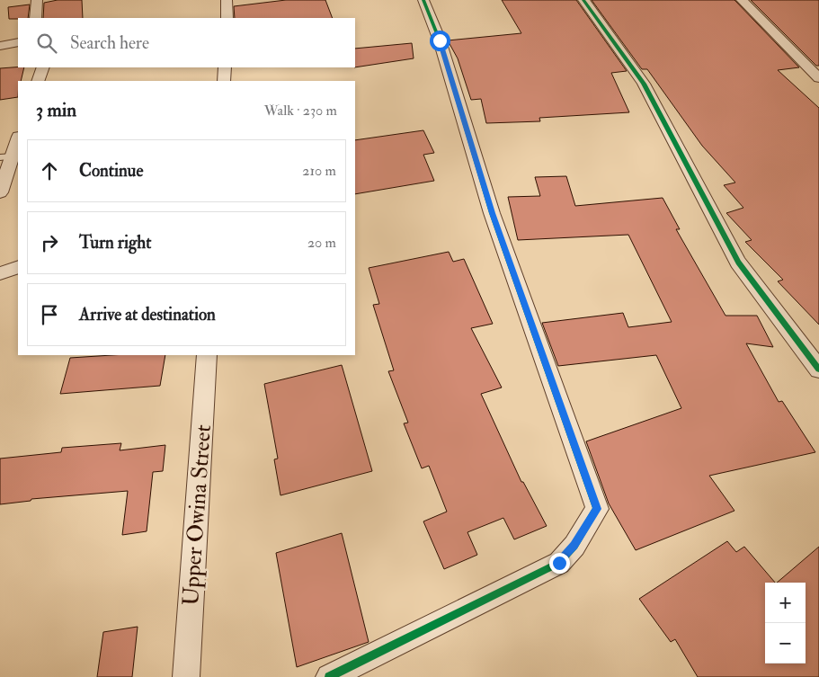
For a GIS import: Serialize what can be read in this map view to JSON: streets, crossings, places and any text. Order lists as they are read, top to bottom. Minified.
{"streets":{"street":["Upper Owina Street"]},"page":{"search":"Search here","heading":["3 min","Walk · 230 m"],"list":[["Continue","210 m"],["Turn right","20 m"],"Arrive at destination"],"map_buttons":["+","−"]}}
